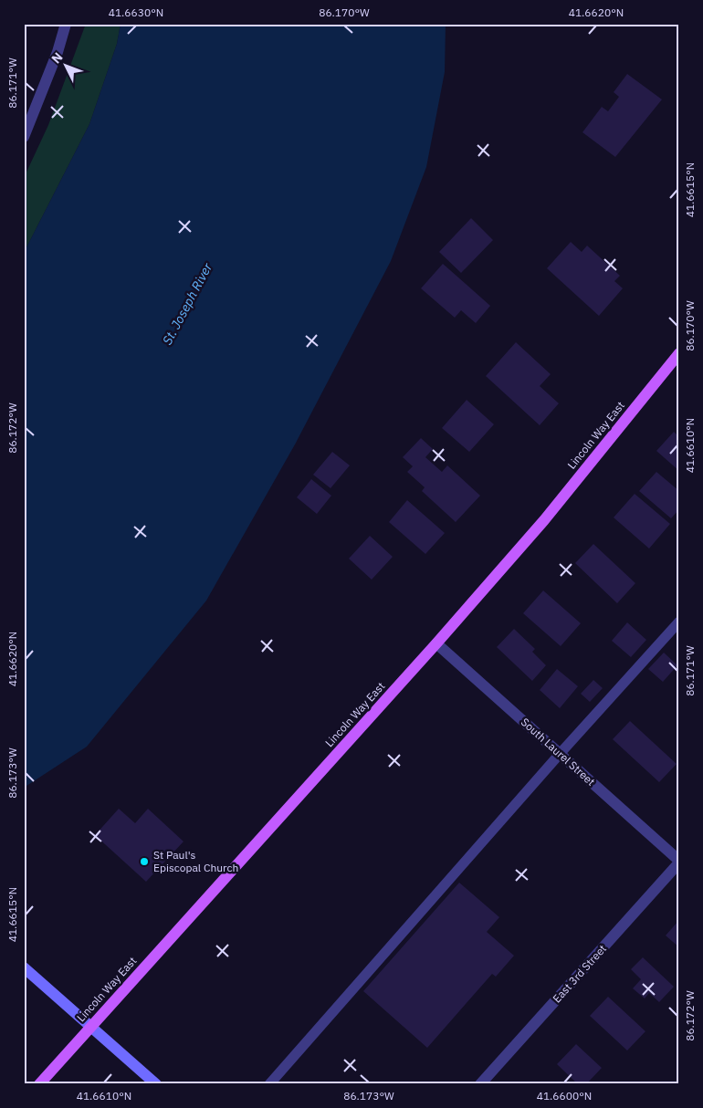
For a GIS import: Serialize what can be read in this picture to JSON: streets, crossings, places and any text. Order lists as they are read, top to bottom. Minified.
{"streets":{"main road":["Lincoln Way East"],"street":["South Laurel Street","East 3rd Street"]},"crossings":[["Lincoln Way East","South Laurel Street"],["South Laurel Street","East 3rd Street"]],"water":["St. Joseph River"],"places":["St Paul's Episcopal Church"],"north":"top left","coordinates":["41.6630°N","86.170°W","41.6620°N","86.171°W","41.6615°N","86.172°W","41.6610°N","86.173°W","41.6600°N"]}
